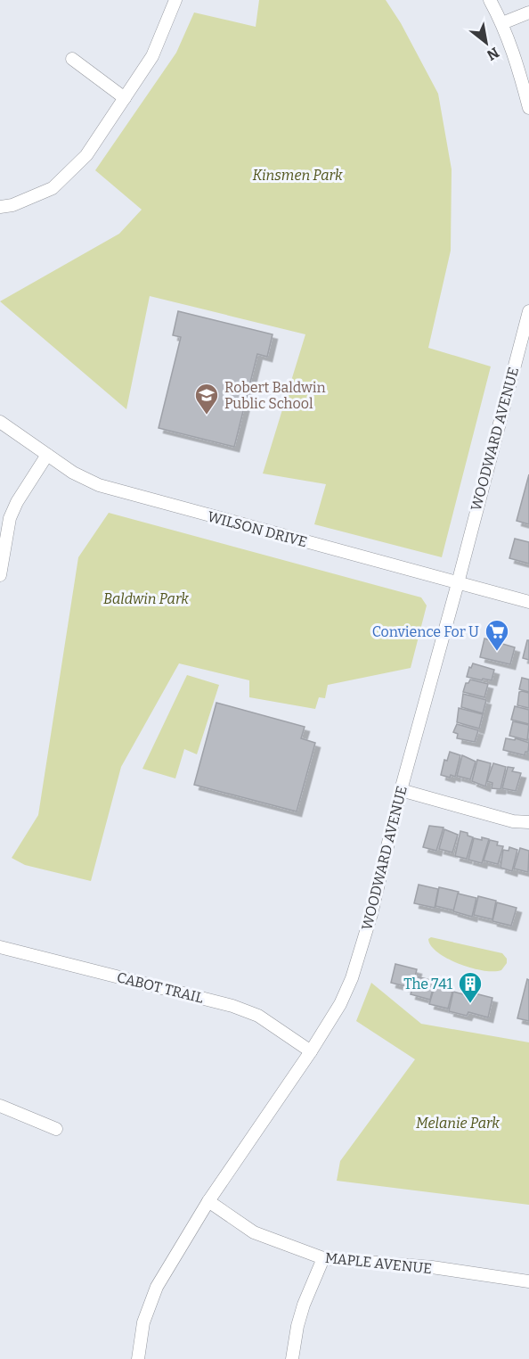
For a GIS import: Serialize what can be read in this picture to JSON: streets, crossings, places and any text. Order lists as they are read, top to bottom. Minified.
{"streets":{"street":["WOODWARD AVENUE","WILSON DRIVE","CABOT TRAIL","MAPLE AVENUE"]},"crossings":[["WOODWARD AVENUE","WILSON DRIVE"],["WOODWARD AVENUE","CABOT TRAIL"],["WOODWARD AVENUE","MAPLE AVENUE"]],"parks":["Kinsmen Park","Baldwin Park","Melanie Park"],"places":{"school or university":["Robert Baldwin Public School"],"supermarket":["Convience For U"],"building":["The 741"]},"north":"bottom right"}
